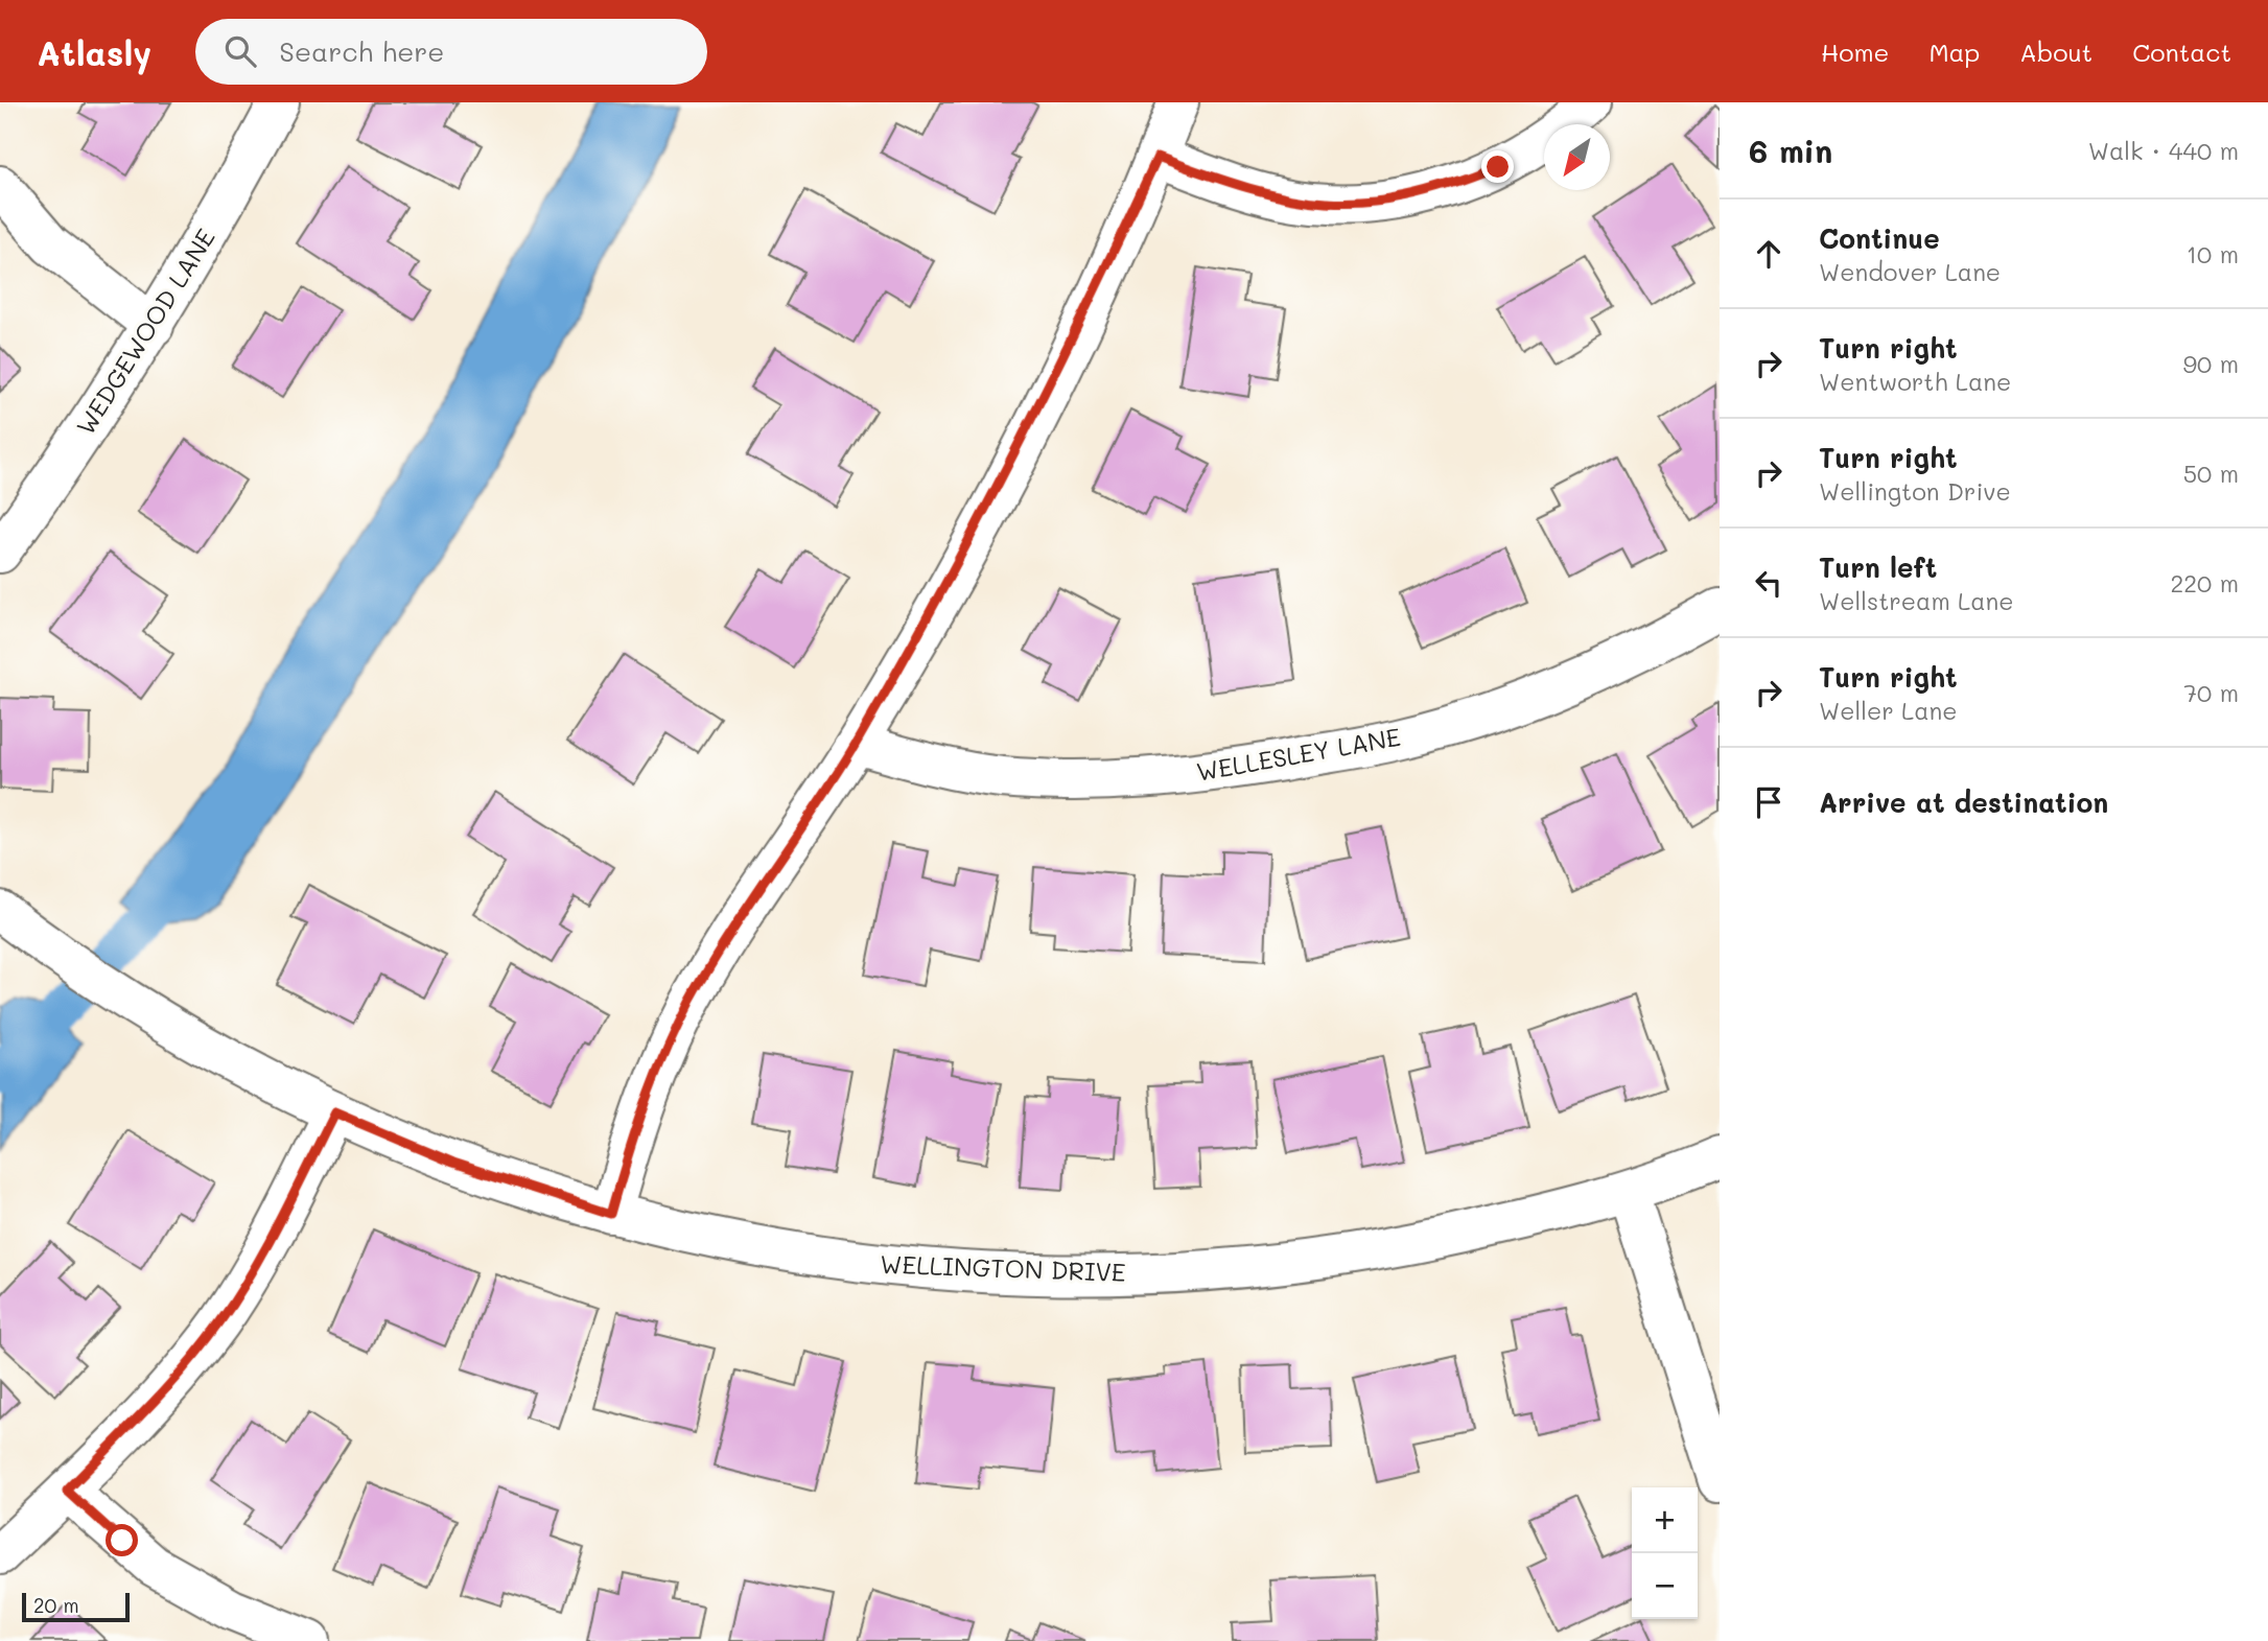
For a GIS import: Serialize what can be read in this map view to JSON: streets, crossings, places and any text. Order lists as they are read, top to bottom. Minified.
{"streets":{"street":["WEDGEWOOD LANE","WELLESLEY LANE","WELLINGTON DRIVE"]},"scale_bar":"20 m","north":"bottom left","page":{"header":"Atlasly","search":"Search here","nav":["Home","Map","About","Contact"],"heading":["6 min","Walk · 440 m"],"list":[["Continue","Wendover Lane","10 m"],["Turn right","Wentworth Lane","90 m"],["Turn right","Wellington Drive","50 m"],["Turn left","Wellstream Lane","220 m"],["Turn right","Weller Lane","70 m"],"Arrive at destination"],"map_buttons":["+","−"],"scale":"20 m"}}
